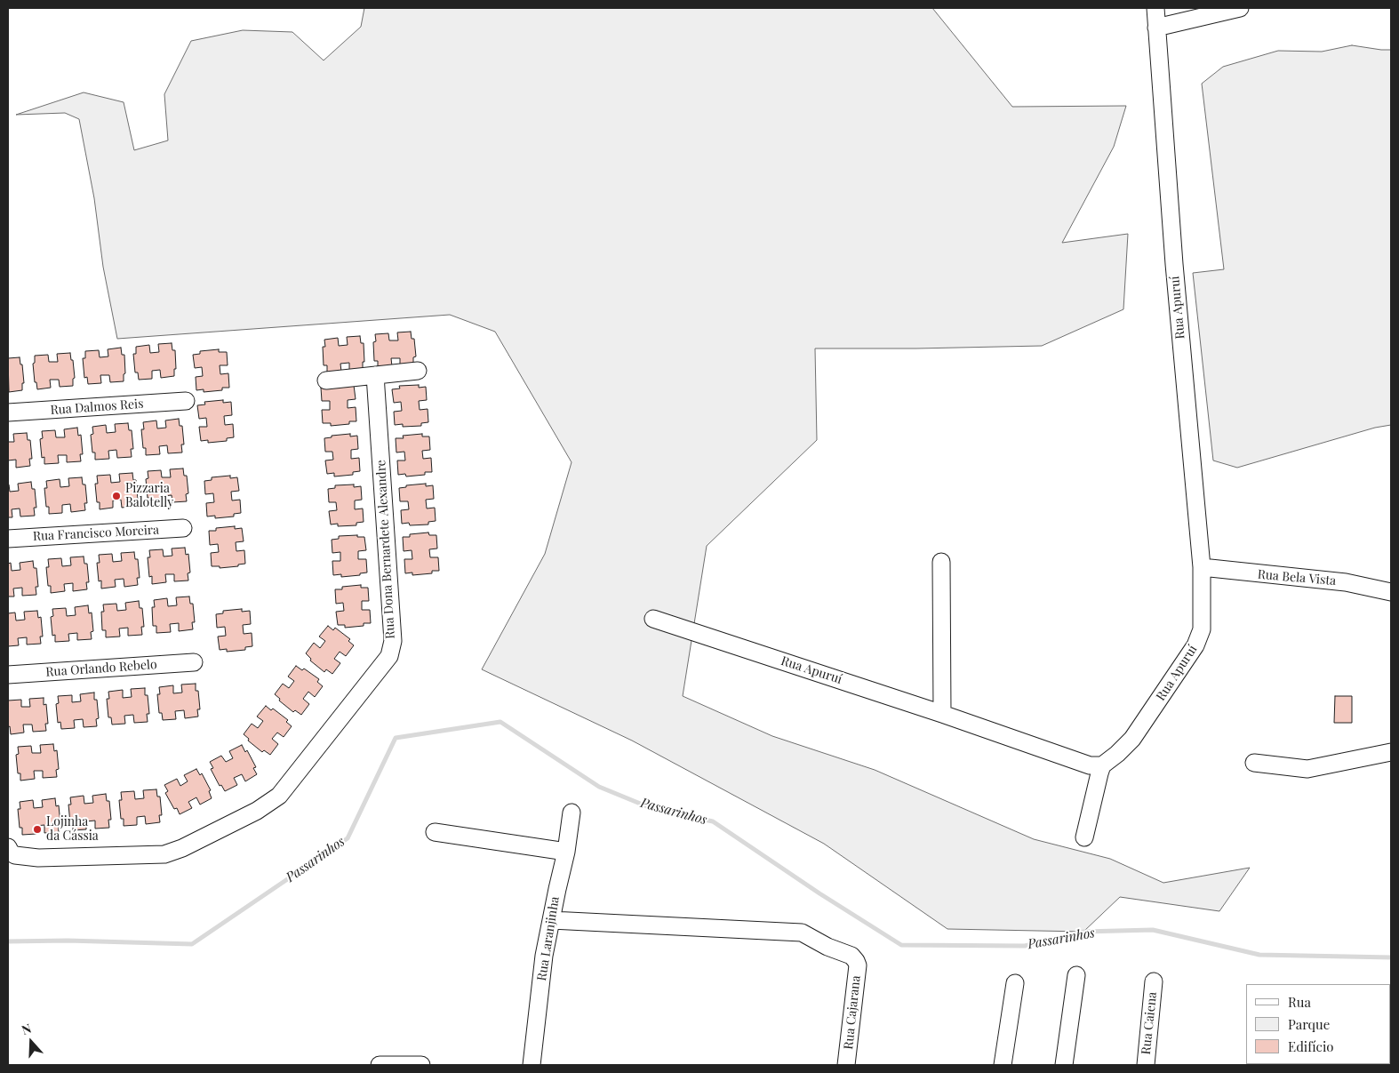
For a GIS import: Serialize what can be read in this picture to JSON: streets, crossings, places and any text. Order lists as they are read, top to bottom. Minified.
{"streets":{"street":["Rua Apuruí","Rua Dalmos Reis","Rua Francisco Moreira","Rua Dona Bernardete Alexandre","Rua Bela Vista","Rua Orlando Rebelo","Rua Laranjinha","Rua Cajarana","Rua Caiena"]},"crossings":[["Rua Apuruí","Rua Bela Vista"],["Rua Laranjinha","Rua Cajarana"]],"water":["Passarinhos"],"places":["Pizzaria Balotelly","Lojinha da Cássia"],"legend":["Rua","Parque","Edifício"],"north":"top"}
